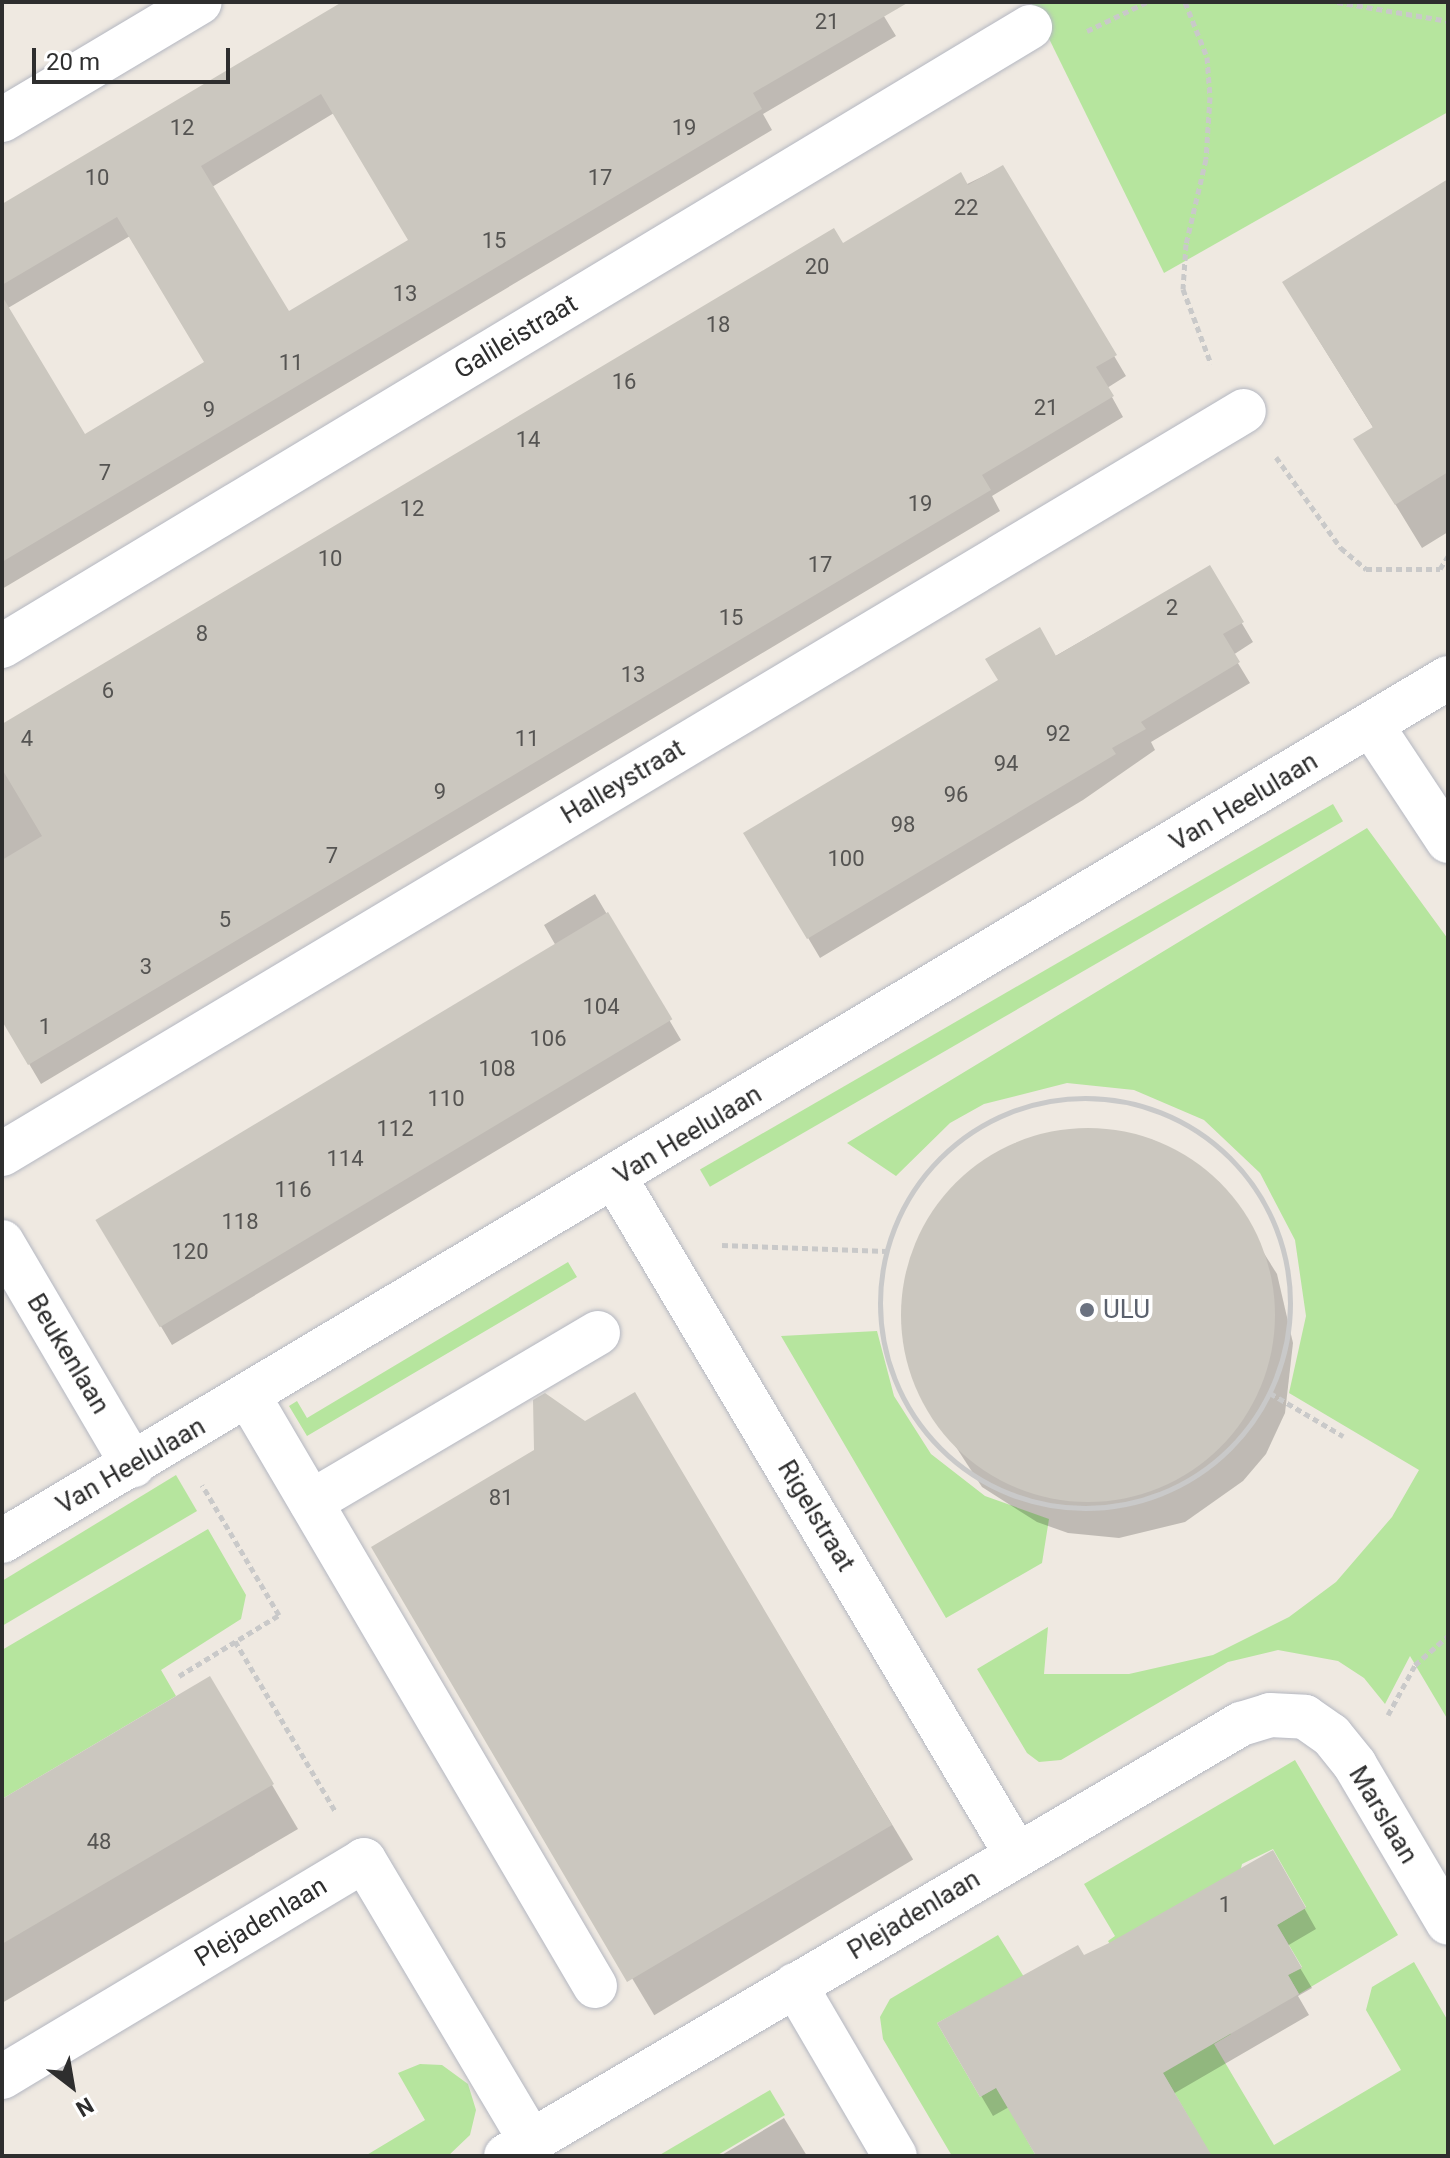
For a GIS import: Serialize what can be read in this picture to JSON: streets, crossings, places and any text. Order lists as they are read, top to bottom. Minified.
{"streets":{"street":["Galileistraat","Halleystraat","Van Heelulaan","Beukenlaan","Rigelstraat","Marslaan","Plejadenlaan"]},"crossings":[["Van Heelulaan","Beukenlaan"],["Van Heelulaan","Rigelstraat"],["Rigelstraat","Plejadenlaan"],["Marslaan","Plejadenlaan"]],"places":["ULU"],"house_numbers":["21","12","19","10","17","22","15","20","13","18","11","16","21","9","14","7","19","12","10","17","2","15","8","13","6","92","4","11","94","9","96","98","7","100","5","3","104","1","106","108","110","112","114","116","118","120","81","48","1"],"scale_bar":"20 m","north":"bottom right"}
